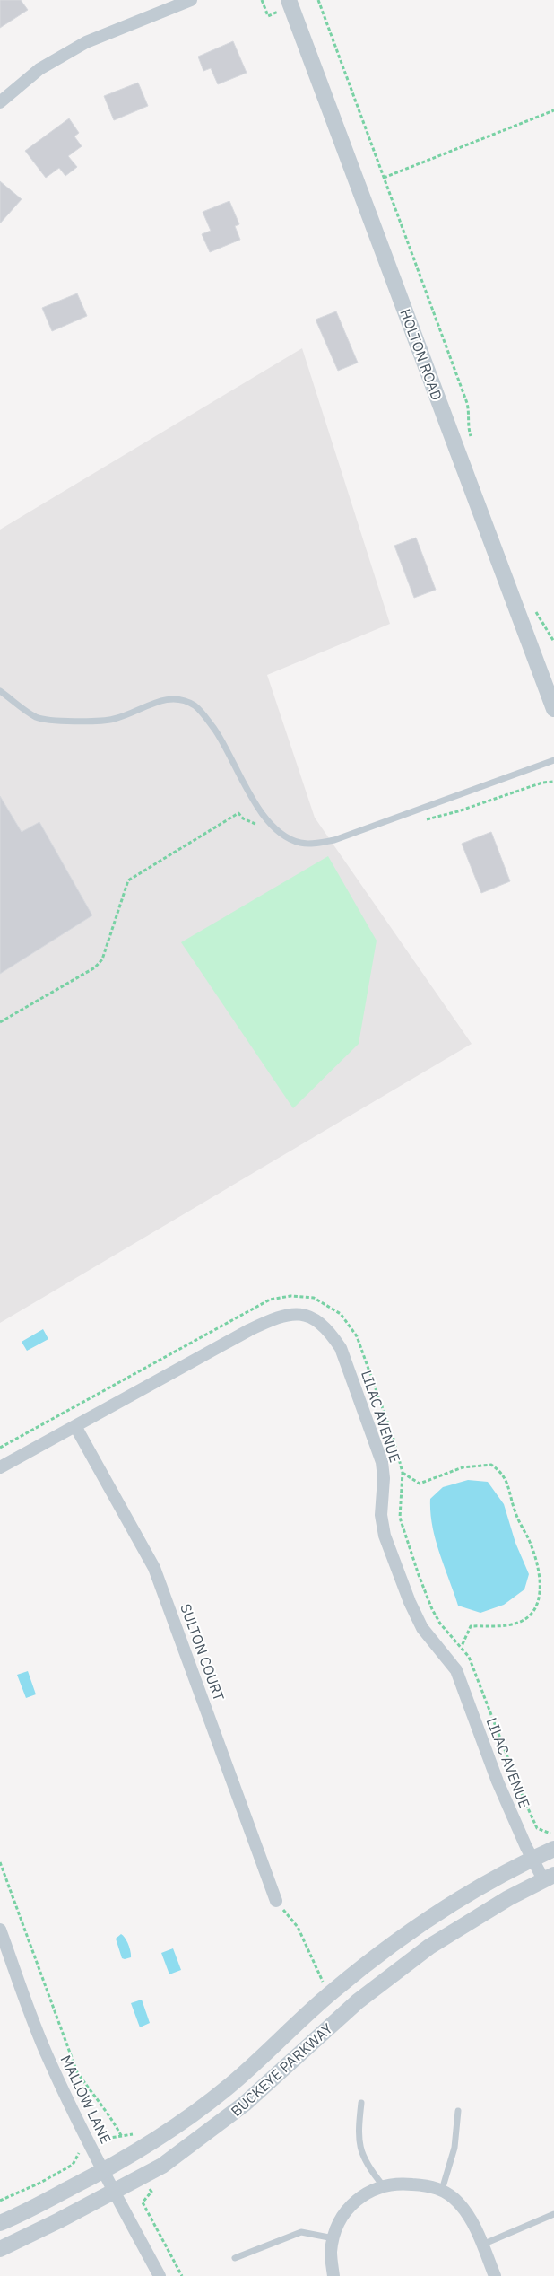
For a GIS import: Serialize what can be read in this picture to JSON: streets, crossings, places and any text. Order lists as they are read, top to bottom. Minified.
{"streets":{"street":["HOLTON ROAD","LILAC AVENUE","SULTON COURT","BUCKEYE PARKWAY","MALLOW LANE"]},"crossings":[["LILAC AVENUE","SULTON COURT"],["LILAC AVENUE","BUCKEYE PARKWAY"],["BUCKEYE PARKWAY","MALLOW LANE"]]}
